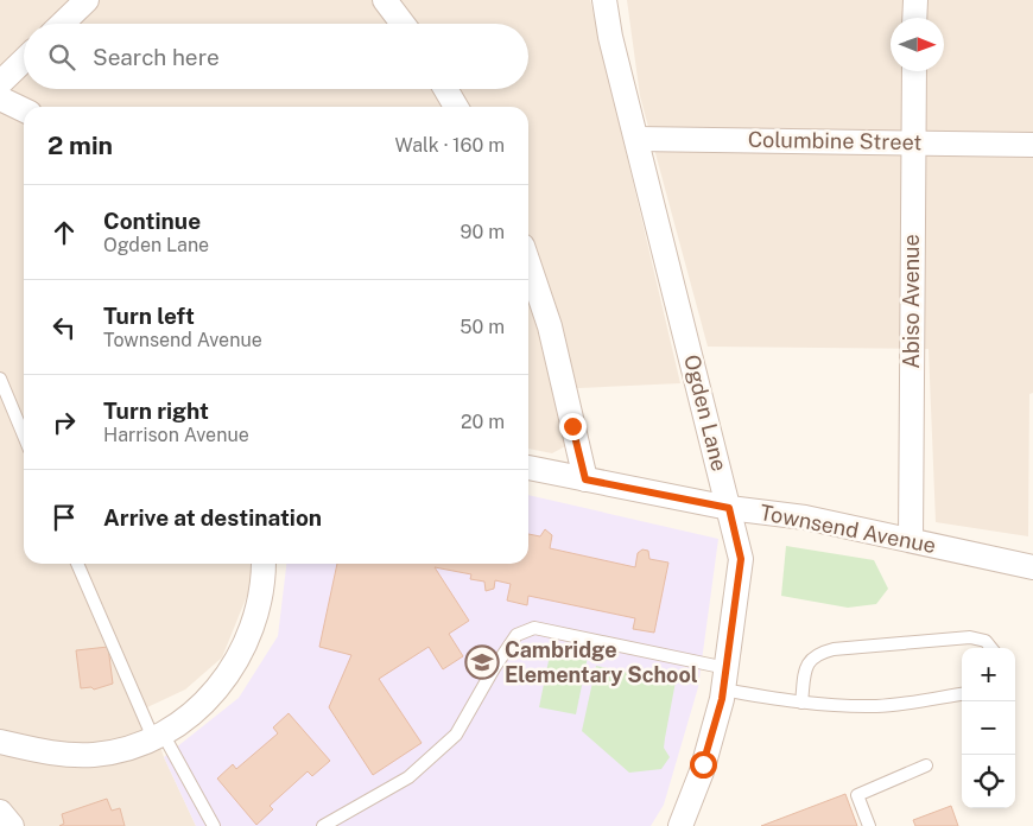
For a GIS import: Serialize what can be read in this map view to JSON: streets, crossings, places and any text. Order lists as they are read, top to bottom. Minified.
{"streets":{"street":["Columbine Street","Abiso Avenue","Ogden Lane","Townsend Avenue"]},"crossings":[["Columbine Street","Abiso Avenue"],["Columbine Street","Ogden Lane"],["Abiso Avenue","Townsend Avenue"],["Ogden Lane","Townsend Avenue"]],"places":{"school or university":["Cambridge Elementary School"]},"north":"right","page":{"search":"Search here","heading":["2 min","Walk · 160 m"],"list":[["Continue","Ogden Lane","90 m"],["Turn left","Townsend Avenue","50 m"],["Turn right","Harrison Avenue","20 m"],"Arrive at destination"],"map_buttons":["+","−"]}}
